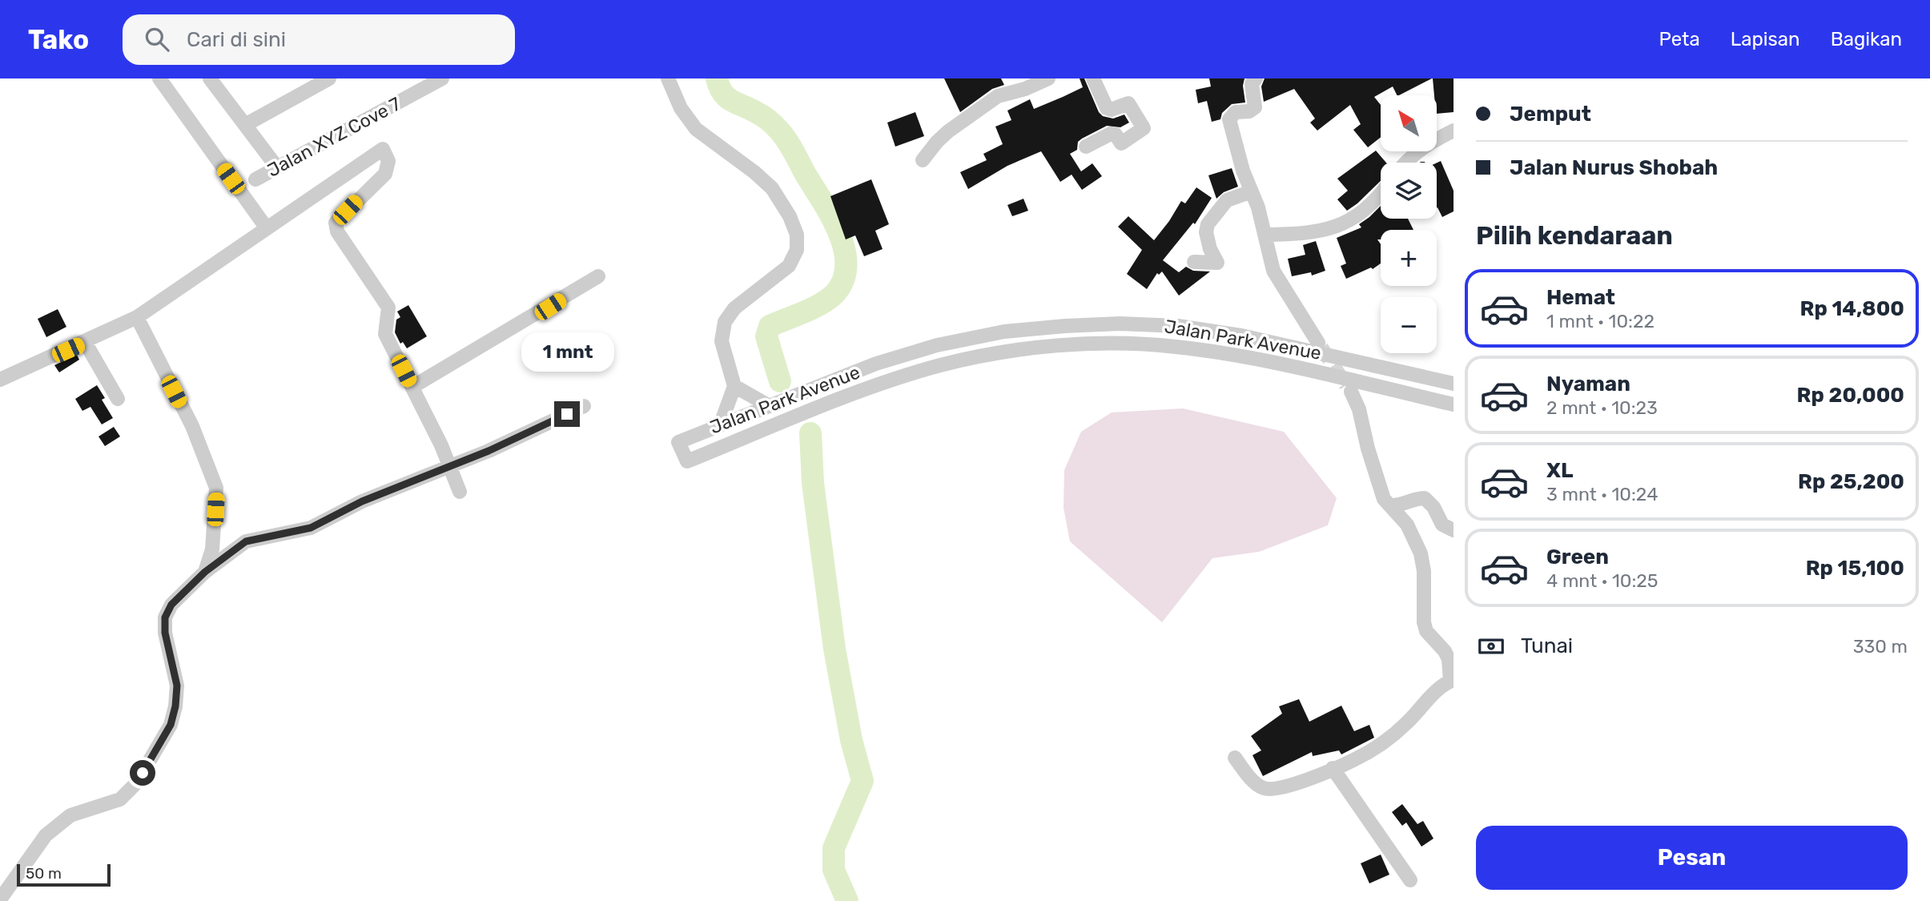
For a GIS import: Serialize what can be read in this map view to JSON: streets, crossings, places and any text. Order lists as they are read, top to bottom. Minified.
{"streets":{"street":["Jalan XYZ Cove 7","Jalan Park Avenue"]},"scale_bar":"50 m","north":"top left","page":{"header":"Tako","search":"Cari di sini","nav":["Peta","Lapisan","Bagikan"],"banner":["Jemput","Jalan Nurus Shobah"],"map_buttons":["+","−"],"heading":"Pilih kendaraan","list":[{"name":"Hemat","note":"1 mnt · 10:22","value":"Rp 14,800"},{"name":"Nyaman","note":"2 mnt · 10:23","value":"Rp 20,000"},{"name":"XL","note":"3 mnt · 10:24","value":"Rp 25,200"},{"name":"Green","note":"4 mnt · 10:25","value":"Rp 15,100"}],"bubble":"1 mnt","pay":["Tunai","330 m"],"buttons":"Pesan","scale":"50 m"}}
